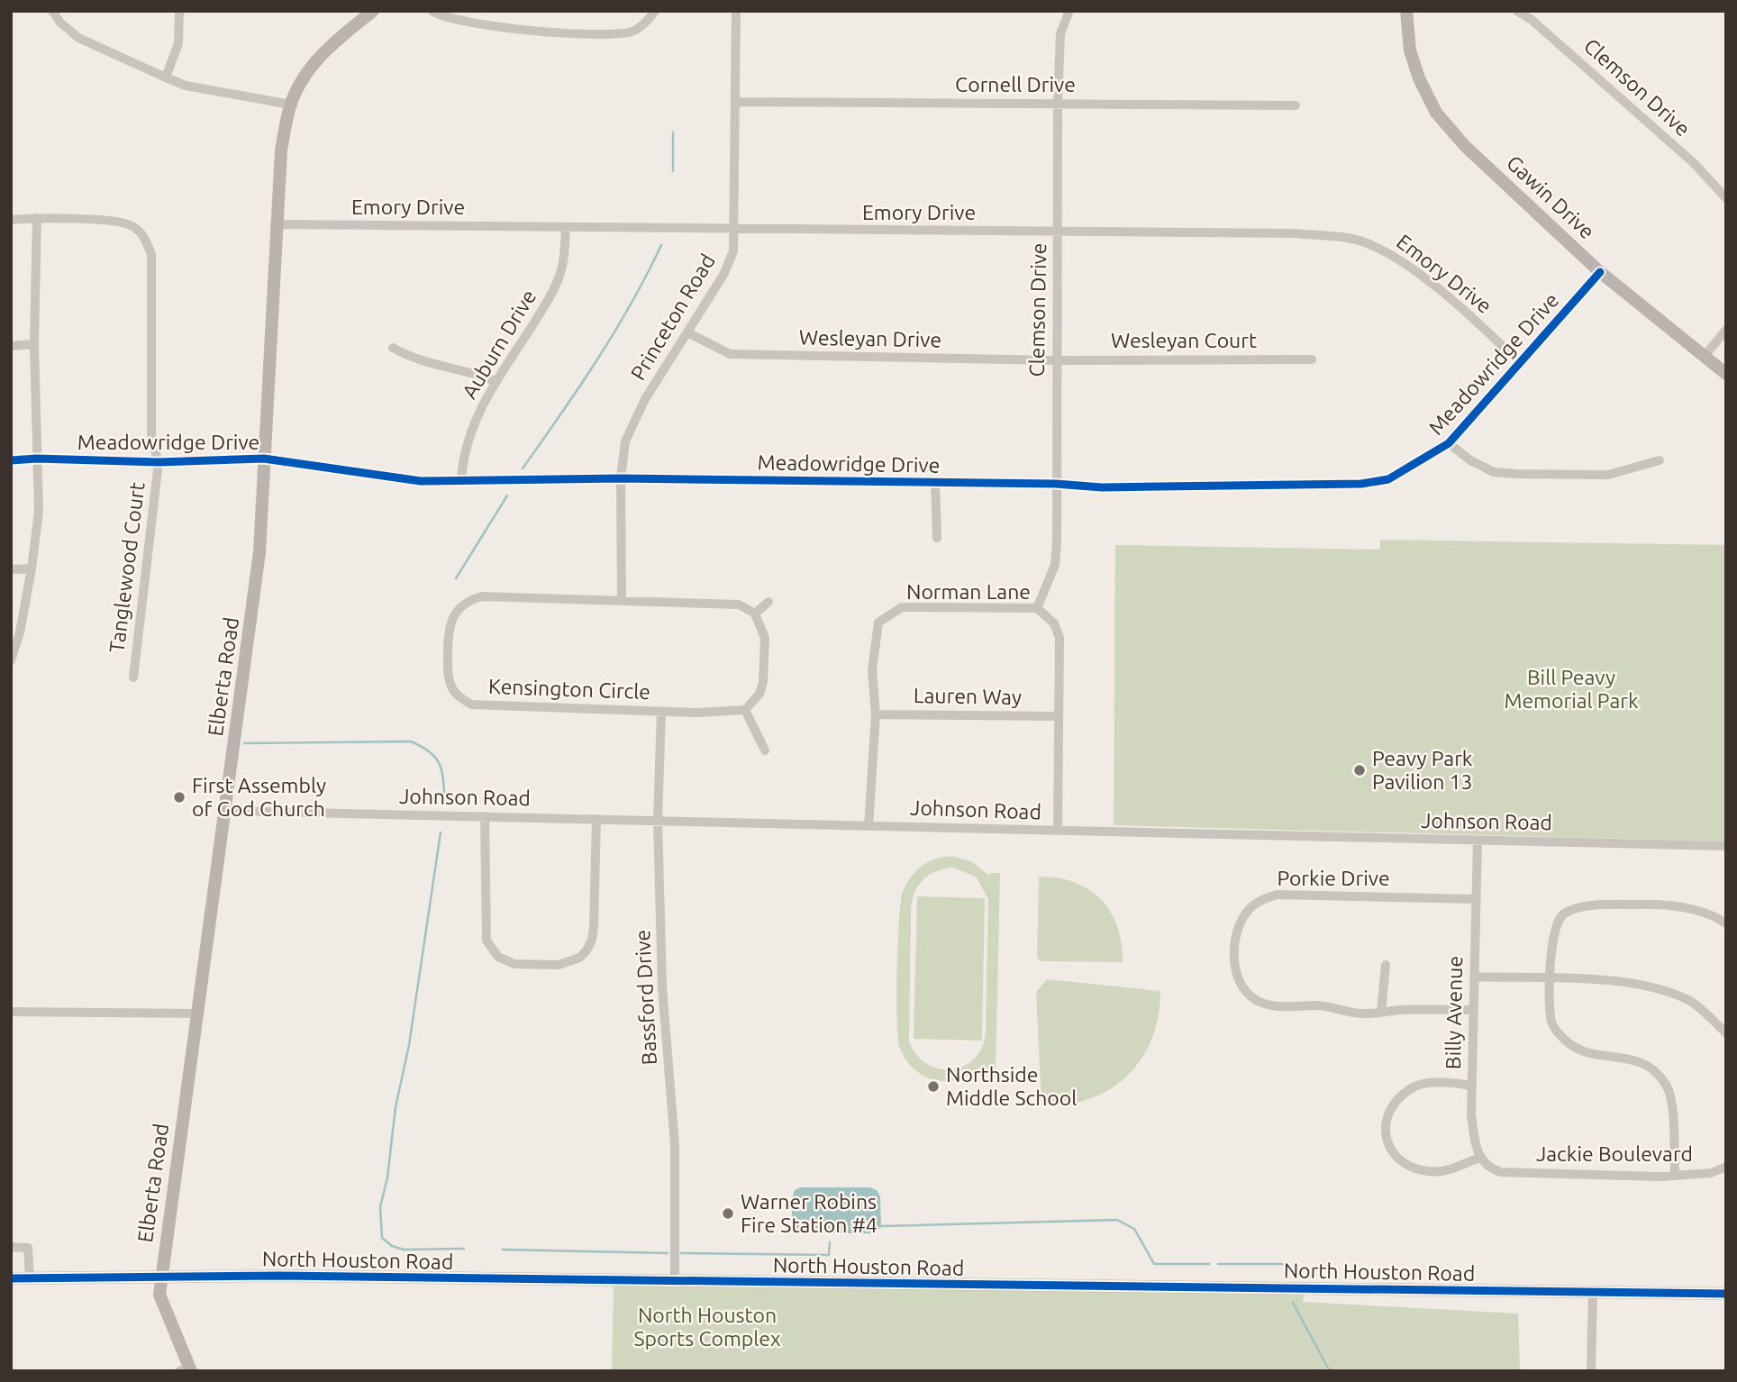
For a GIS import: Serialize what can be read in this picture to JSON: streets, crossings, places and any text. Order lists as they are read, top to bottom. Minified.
{"streets":{"street":["Cornell Drive","Clemson Drive","Gawin Drive","Emory Drive","Princeton Road","Wesleyan Drive","Wesleyan Court","Auburn Drive","Meadowridge Drive","Tanglewood Court","Norman Lane","Elberta Road","Kensington Circle","Lauren Way","Johnson Road","Porkie Drive","Bassford Drive","Billy Avenue","Jackie Boulevard","North Houston Road"]},"crossings":[["Cornell Drive","Clemson Drive"],["Cornell Drive","Princeton Road"],["Clemson Drive","Emory Drive"],["Clemson Drive","Wesleyan Drive"],["Clemson Drive","Wesleyan Court"],["Clemson Drive","Meadowridge Drive"],["Clemson Drive","Norman Lane"],["Gawin Drive","Meadowridge Drive"],["Emory Drive","Princeton Road"],["Emory Drive","Auburn Drive"],["Emory Drive","Meadowridge Drive"],["Emory Drive","Elberta Road"],["Princeton Road","Wesleyan Drive"],["Princeton Road","Meadowridge Drive"],["Princeton Road","Kensington Circle"],["Wesleyan Drive","Wesleyan Court"],["Auburn Drive","Meadowridge Drive"],["Meadowridge Drive","Tanglewood Court"],["Meadowridge Drive","Elberta Road"],["Norman Lane","Lauren Way"],["Norman Lane","Johnson Road"],["Elberta Road","Johnson Road"],["Elberta Road","North Houston Road"],["Kensington Circle","Bassford Drive"],["Johnson Road","Bassford Drive"],["Johnson Road","Billy Avenue"],["Porkie Drive","Billy Avenue"],["Bassford Drive","North Houston Road"],["Billy Avenue","Jackie Boulevard"]],"parks":["Bill Peavy Memorial Park","North Houston Sports Complex"],"places":["Peavy Park Pavilion 13","First Assembly of God Church","Northside Middle School","Warner Robins Fire Station #4"]}
